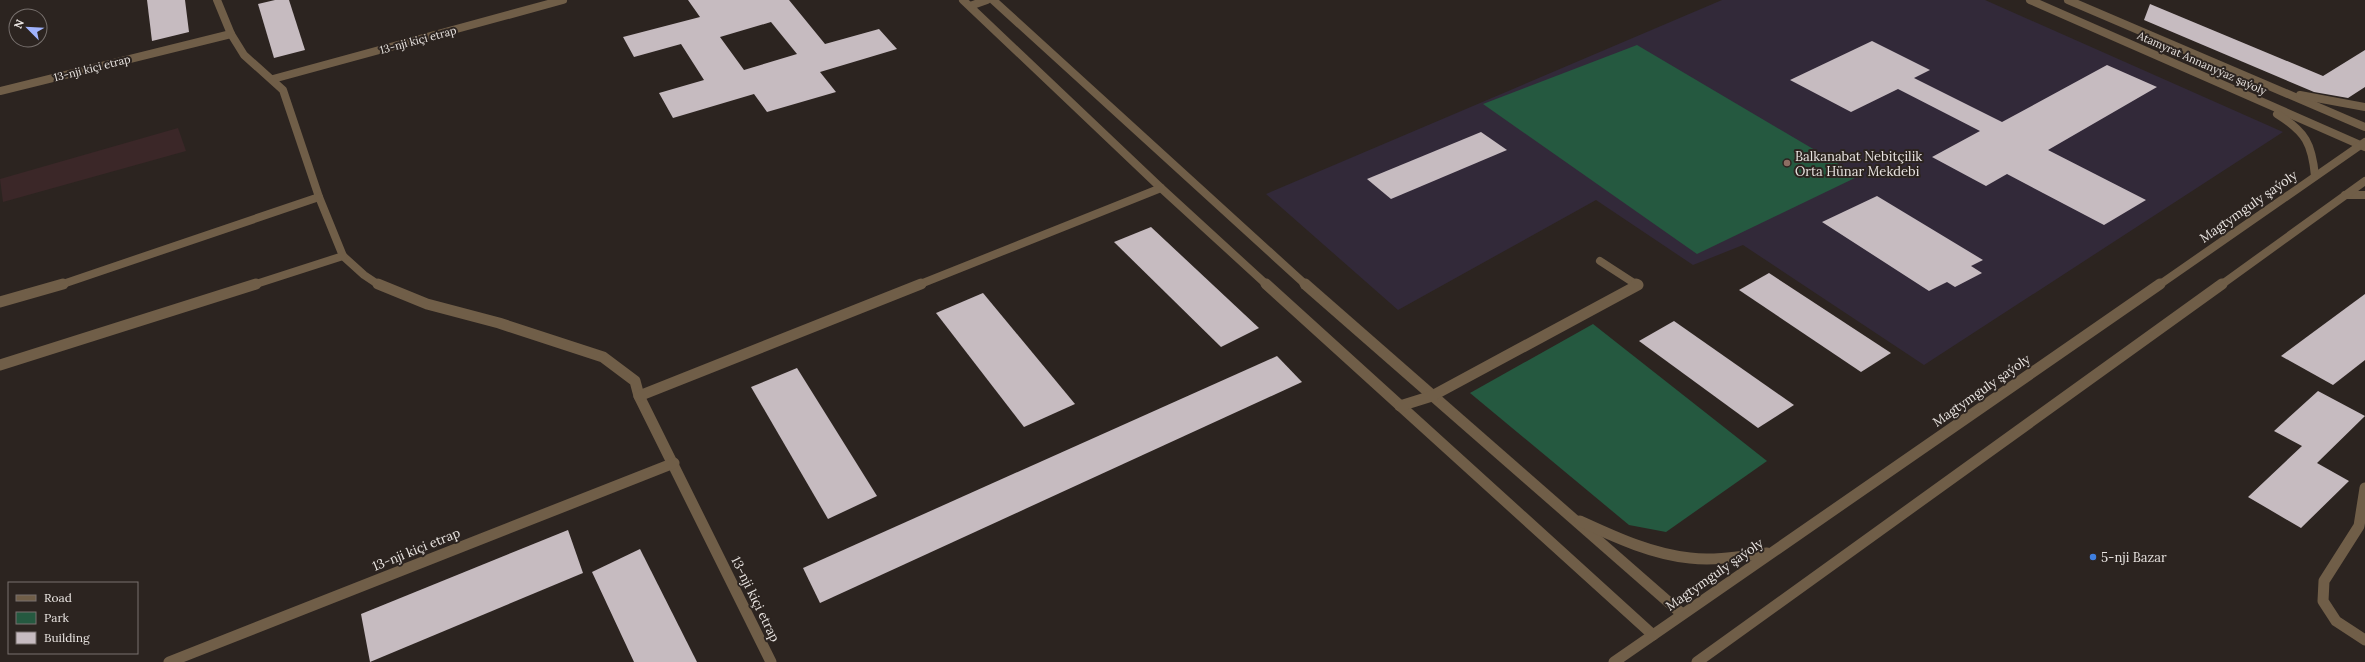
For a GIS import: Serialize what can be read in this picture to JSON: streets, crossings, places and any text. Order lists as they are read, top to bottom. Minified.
{"streets":{"street":["13-nji kiçi etrap","Atamyrat Annanyýaz şaýoly","Magtymguly şaýoly"]},"crossings":[["Atamyrat Annanyýaz şaýoly","Magtymguly şaýoly"]],"places":["Balkanabat Nebitçilik Orta Hünar Mekdebi","5-nji Bazar"],"legend":["Road","Park","Building"],"north":"top left"}
